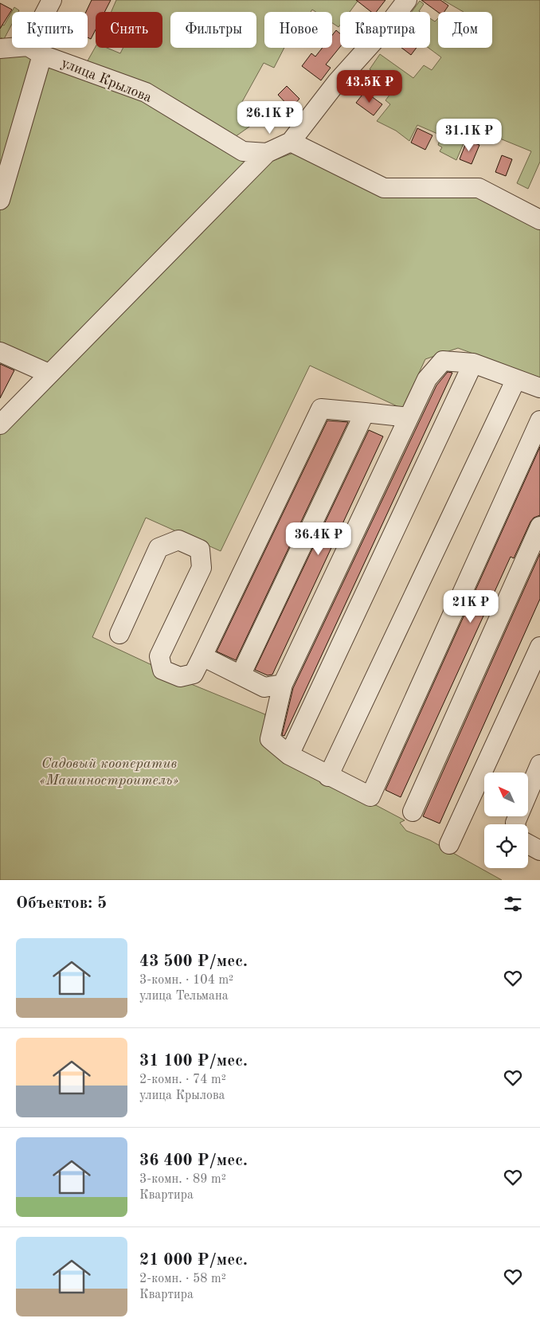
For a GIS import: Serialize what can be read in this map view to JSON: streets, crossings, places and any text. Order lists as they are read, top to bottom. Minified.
{"streets":{"street":["улица Крылова"]},"parks":["Садовый кооператив «Машиностроитель»"],"north":"top left","page":{"chip":["Купить","Снять","Фильтры","Новое","Квартира","Дом"],"price":["43.5K ₽","26.1K ₽","31.1K ₽","36.4K ₽","21K ₽"],"heading":"Объектов: 5","list":[{"name":"43 500 ₽/мес.","note":"3-комн. · 104 m² · улица Тельмана"},{"name":"31 100 ₽/мес.","note":"2-комн. · 74 m² · улица Крылова"},{"name":"36 400 ₽/мес.","note":"3-комн. · 89 m² · Квартира"},{"name":"21 000 ₽/мес.","note":"2-комн. · 58 m² · Квартира"}]}}
